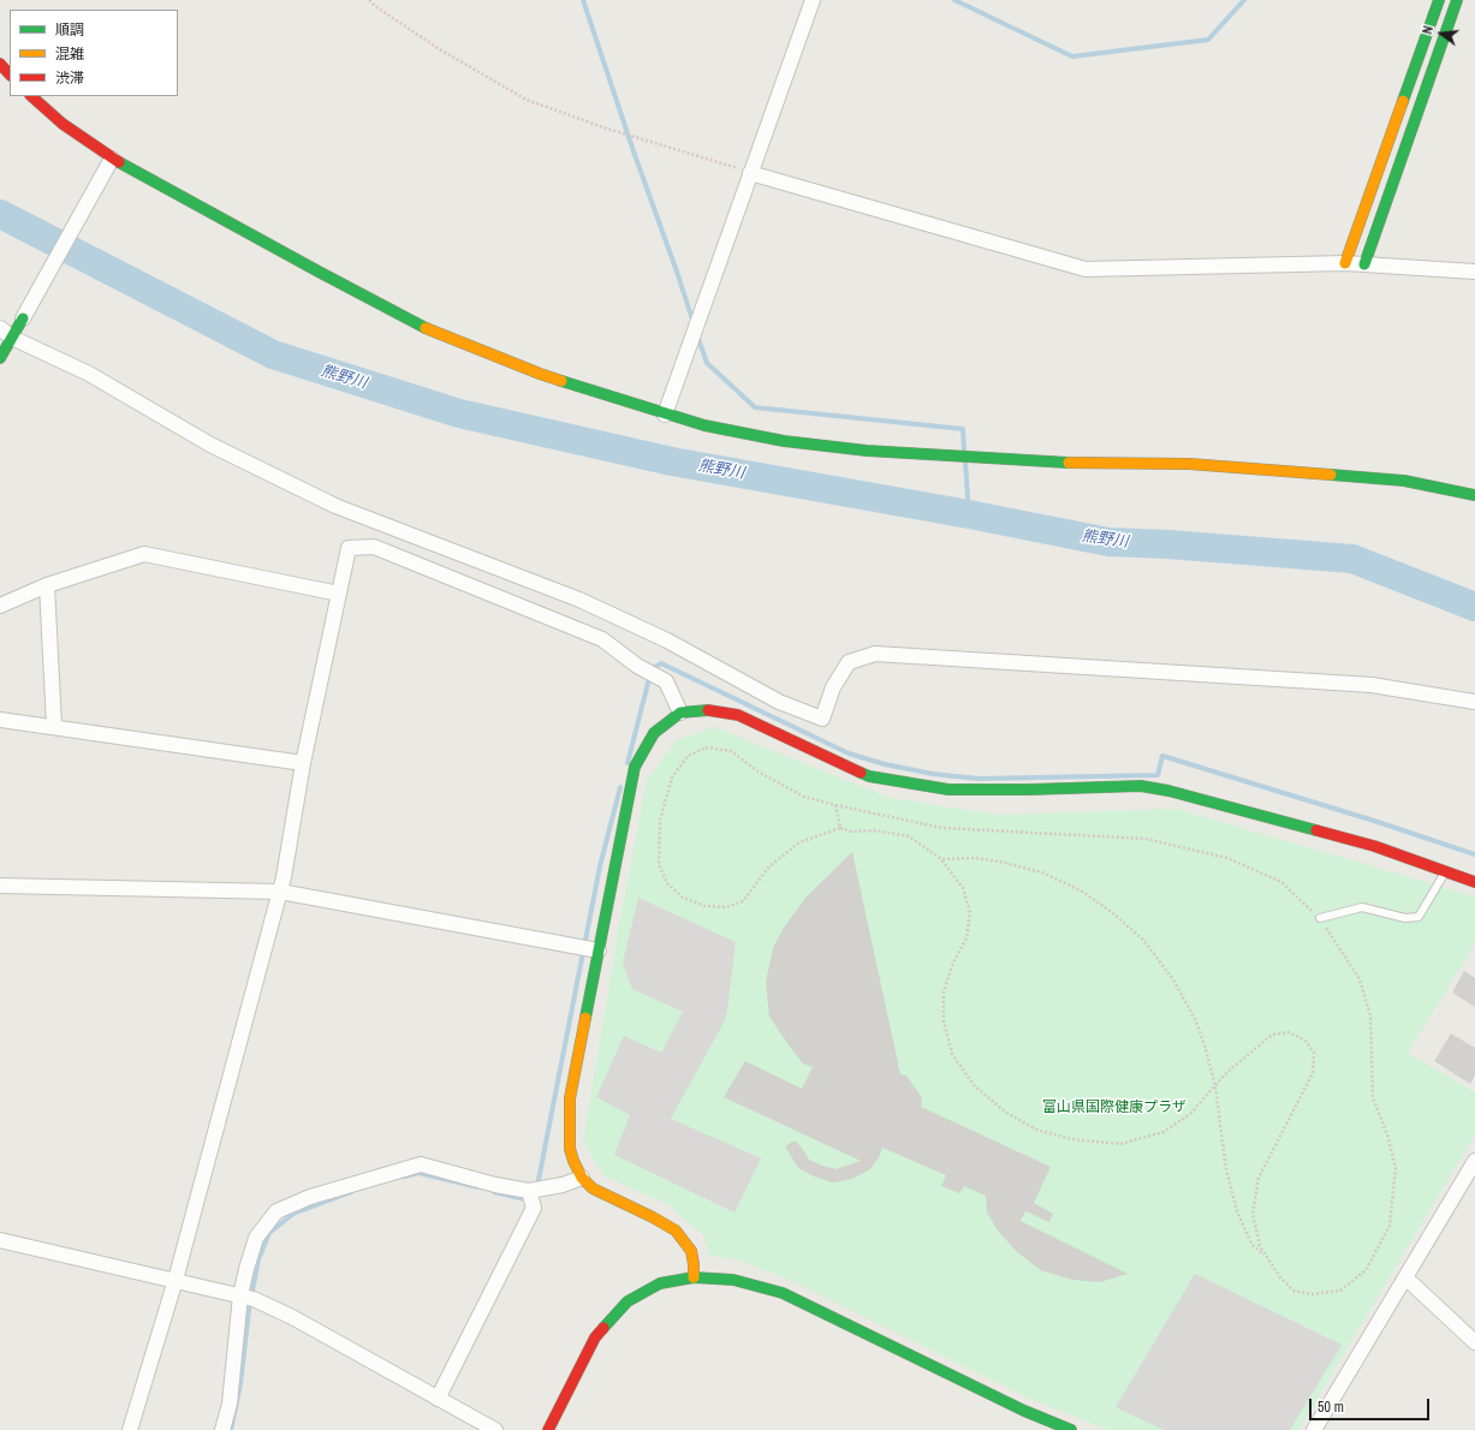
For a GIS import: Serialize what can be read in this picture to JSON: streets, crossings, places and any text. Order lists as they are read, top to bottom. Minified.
{"water":["熊野川"],"parks":["富山県国際健康プラザ"],"legend":["順調","混雑","渋滞"],"scale_bar":"50 m","north":"left"}
